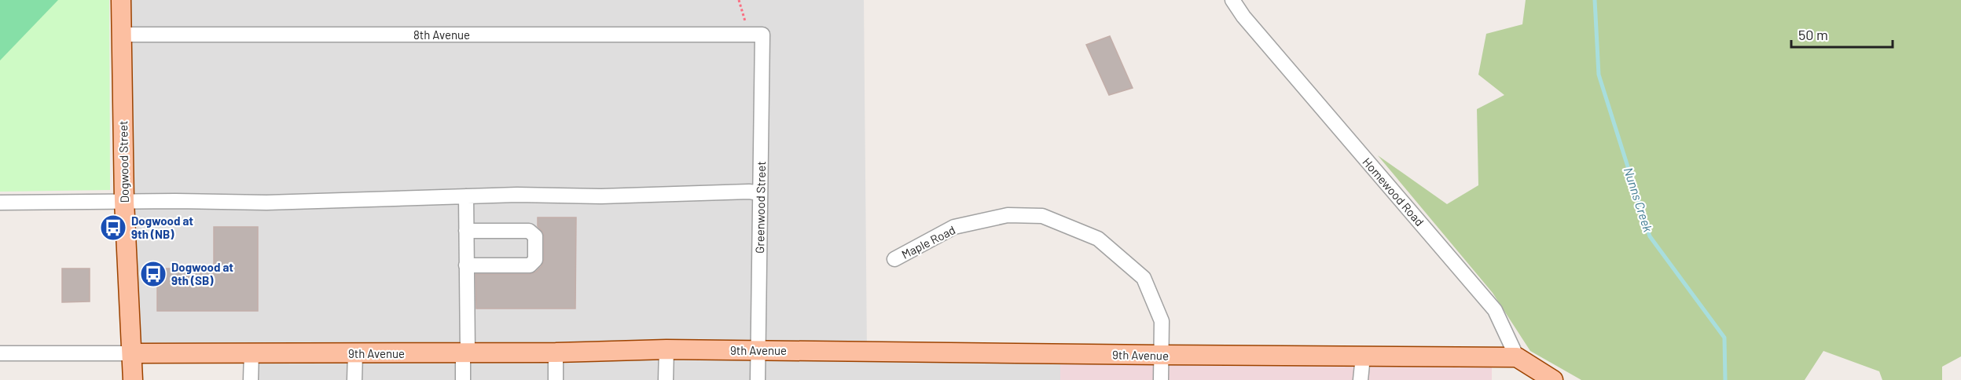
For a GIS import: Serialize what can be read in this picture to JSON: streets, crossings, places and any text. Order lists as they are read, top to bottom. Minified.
{"streets":{"main road":["Dogwood Street","9th Avenue"],"street":["8th Avenue","Homewood Road","Greenwood Street","Maple Road"]},"crossings":[["8th Avenue","Dogwood Street"],["8th Avenue","Greenwood Street"],["Dogwood Street","9th Avenue"],["Homewood Road","9th Avenue"],["Greenwood Street","9th Avenue"],["Maple Road","9th Avenue"]],"water":["Nunns Creek"],"places":{"bus stop":["Dogwood at 9th (NB)","Dogwood at 9th (SB)"]},"scale_bar":"50 m"}
